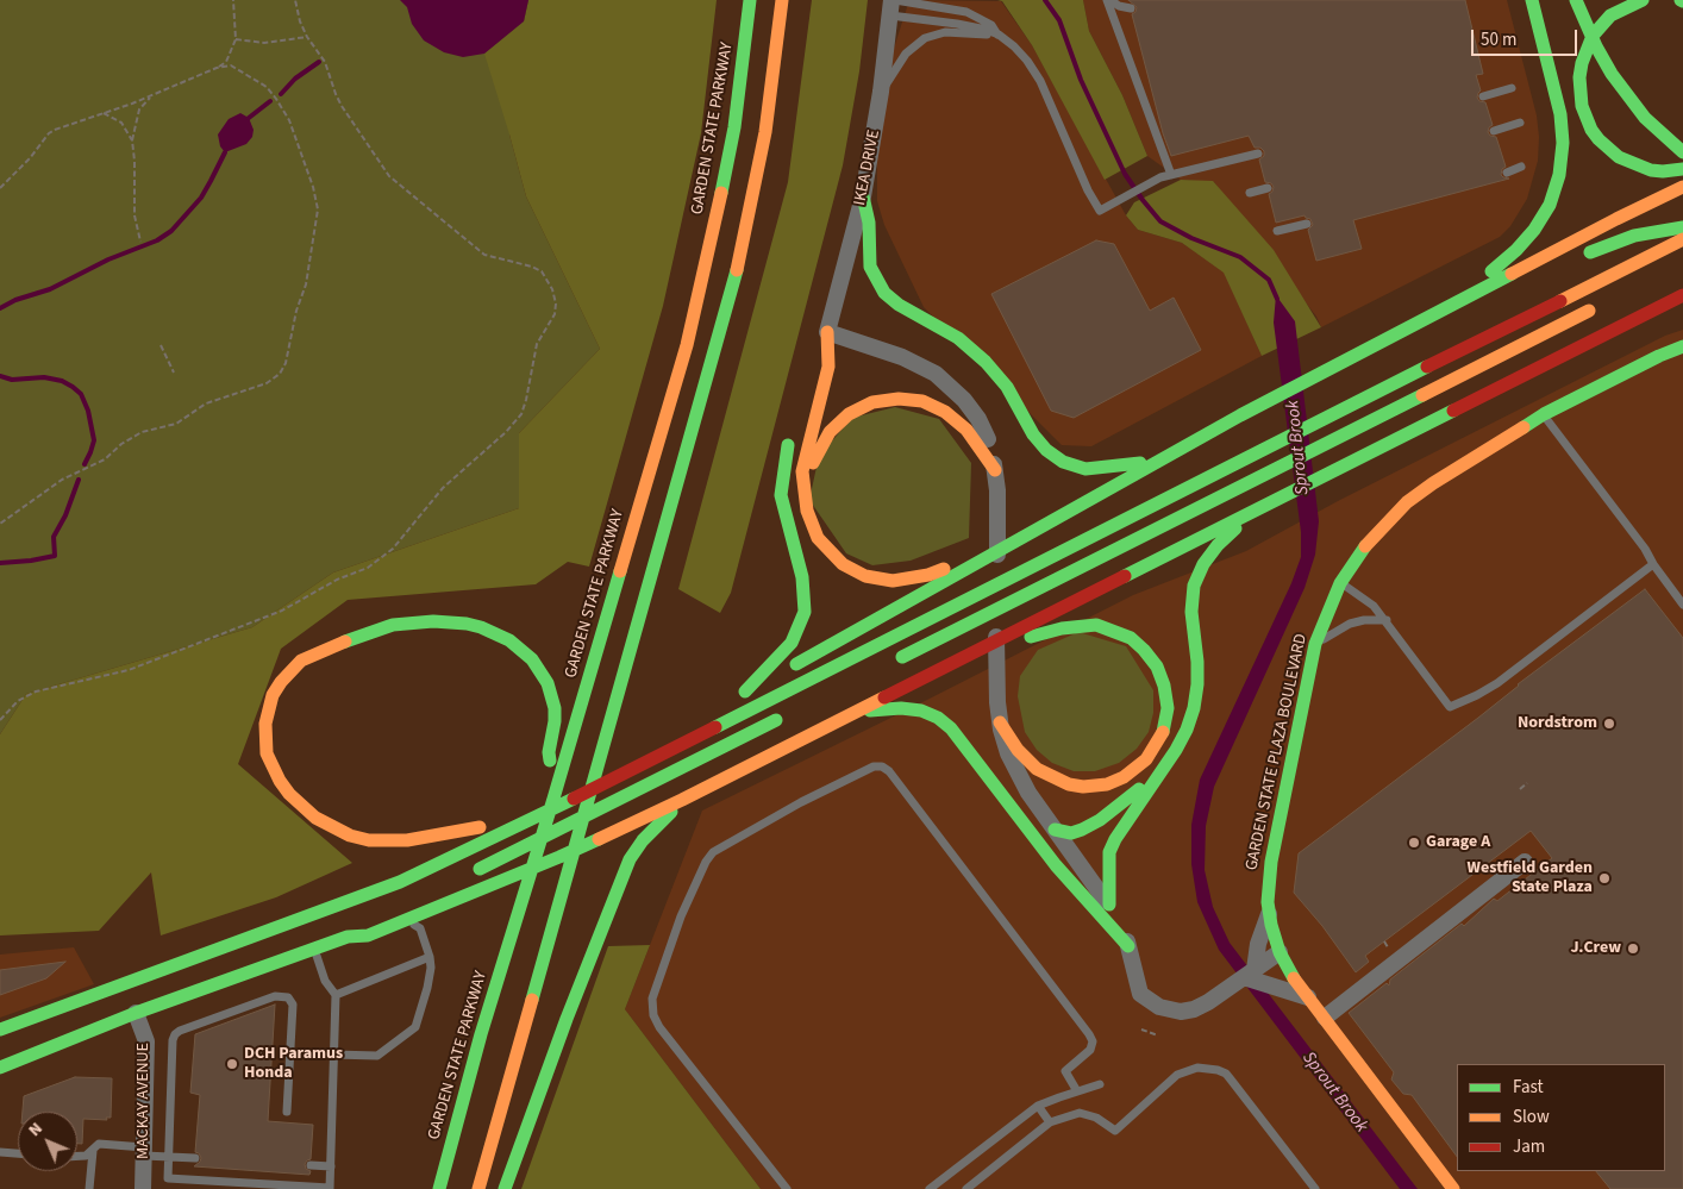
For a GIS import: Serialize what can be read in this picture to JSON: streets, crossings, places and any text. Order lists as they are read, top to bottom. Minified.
{"streets":{"main road":["GARDEN STATE PARKWAY","GARDEN STATE PLAZA BOULEVARD"],"street":["IKEA DRIVE","MACKAY AVENUE"]},"water":["Sprout Brook"],"places":["Nordstrom","Garage A","Westfield Garden State Plaza","J.Crew","DCH Paramus Honda"],"legend":["Fast","Slow","Jam"],"scale_bar":"50 m","north":"top left"}
